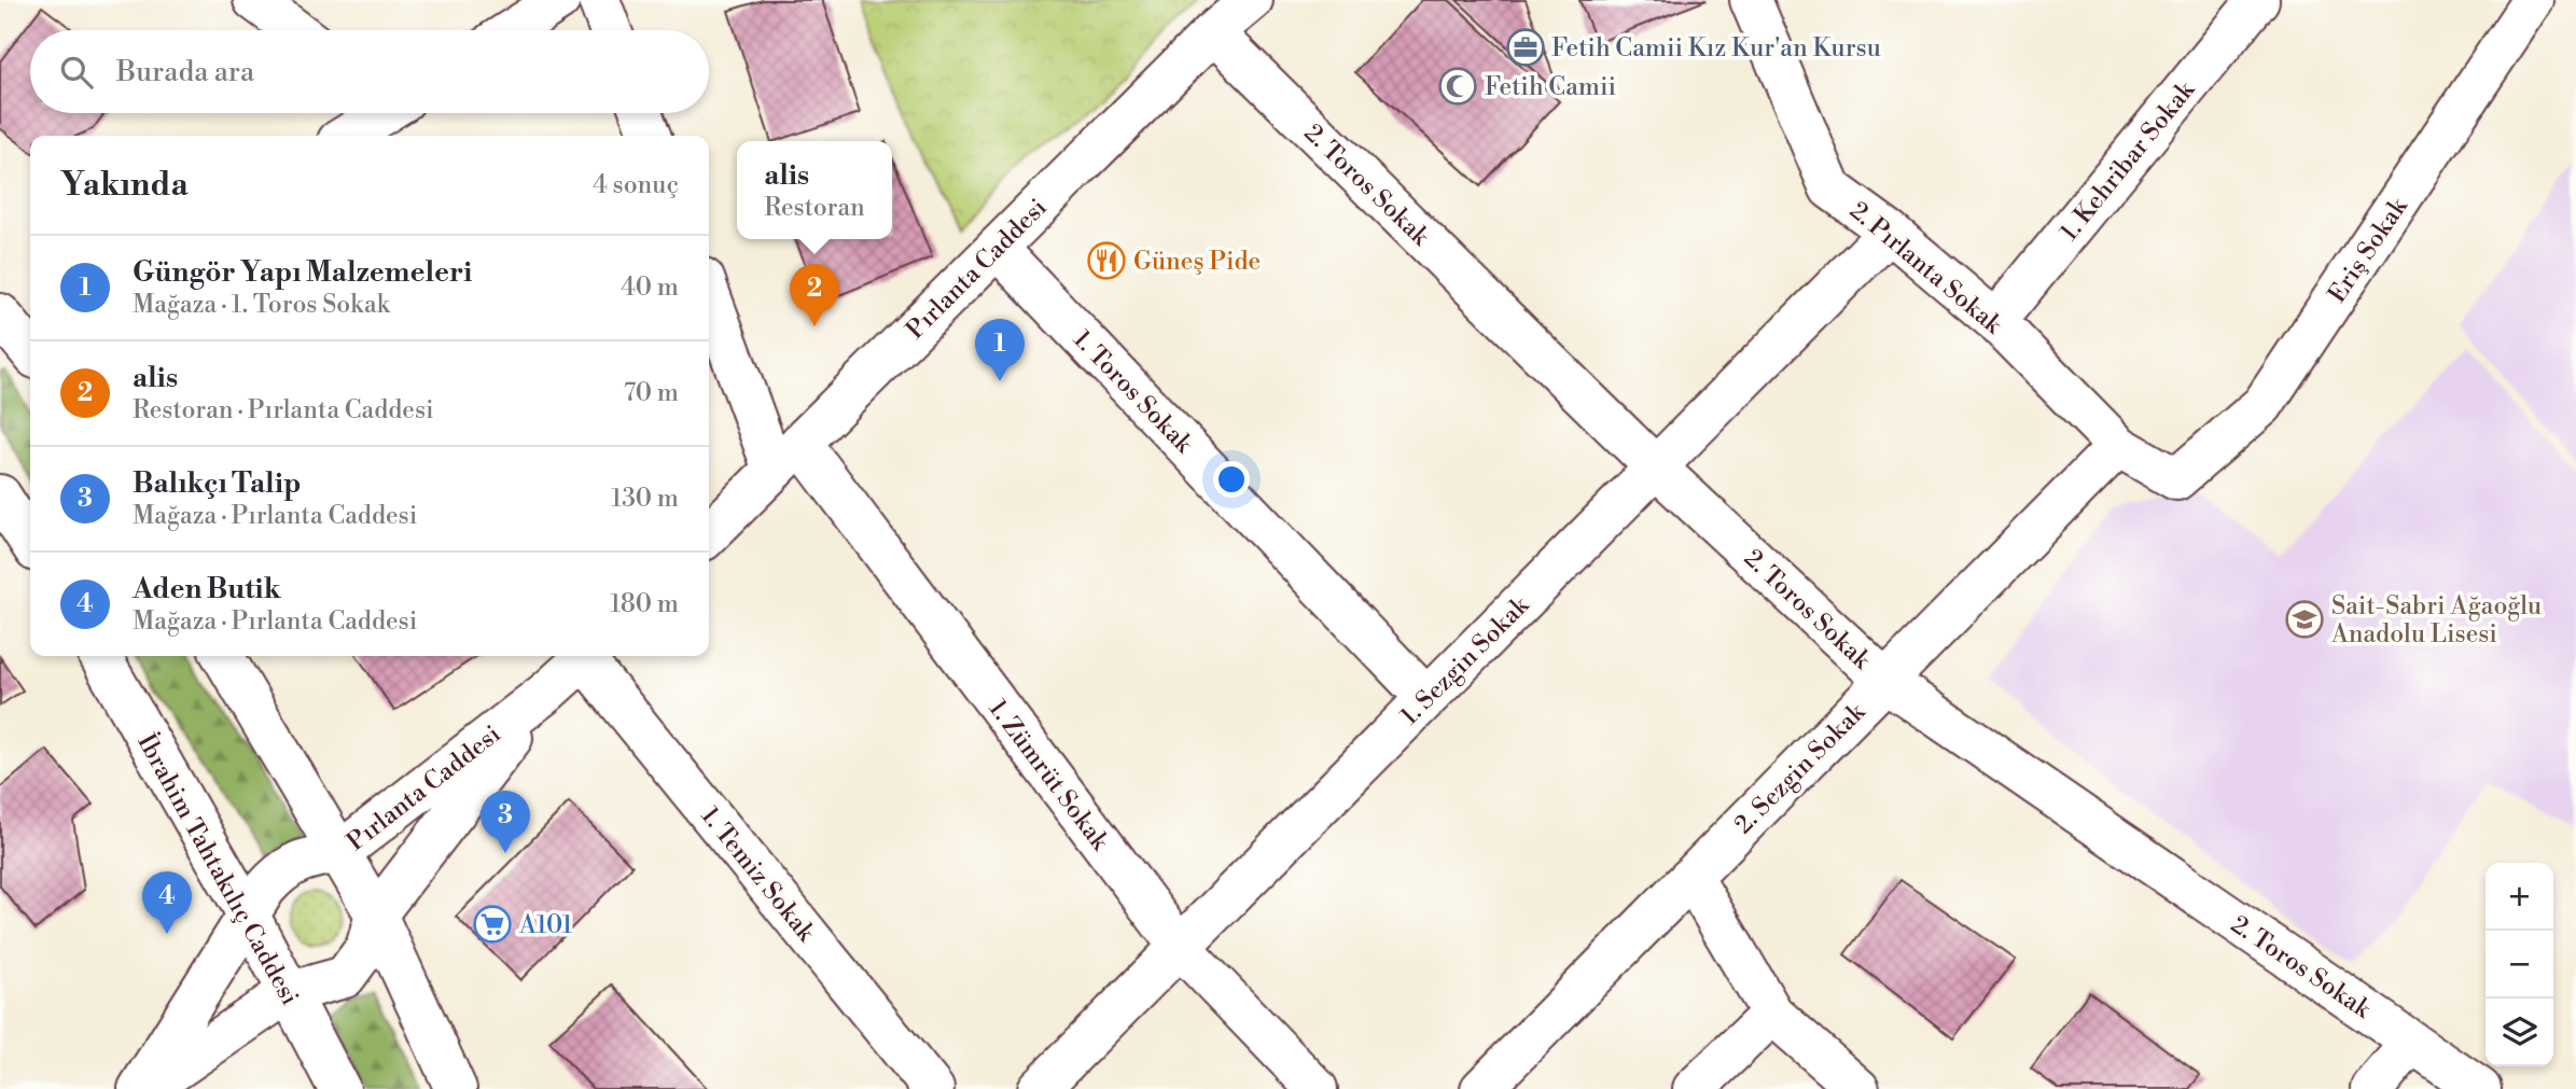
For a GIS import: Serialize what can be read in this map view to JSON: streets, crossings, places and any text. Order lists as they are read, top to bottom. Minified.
{"streets":{"street":["1. Kehribar Sokak","2. Toros Sokak","Eriş Sokak","2. Pırlanta Sokak","Pırlanta Caddesi","1. Toros Sokak","1. Sezgin Sokak","2. Sezgin Sokak","1. Zümrüt Sokak","İbrahim Tahtakılıç Caddesi","1. Temiz Sokak"]},"crossings":[["1. Kehribar Sokak","2. Pırlanta Sokak"],["2. Toros Sokak","Pırlanta Caddesi"],["2. Toros Sokak","1. Sezgin Sokak"],["2. Toros Sokak","2. Sezgin Sokak"],["Eriş Sokak","2. Pırlanta Sokak"],["2. Pırlanta Sokak","1. Sezgin Sokak"],["2. Pırlanta Sokak","2. Sezgin Sokak"],["Pırlanta Caddesi","1. Toros Sokak"],["Pırlanta Caddesi","1. Zümrüt Sokak"],["Pırlanta Caddesi","İbrahim Tahtakılıç Caddesi"],["1. Toros Sokak","1. Sezgin Sokak"],["1. Sezgin Sokak","1. Zümrüt Sokak"]],"places":{"office":["Fetih Camii Kız Kur'an Kursu"],"mosque":["Fetih Camii"],"restaurant":["Güneş Pide"],"school or university":["Sait-Sabri Ağaoğlu Anadolu Lisesi"],"supermarket":["A101"]},"page":{"search":"Burada ara","heading":["Yakında","4 sonuç"],"popup":["alis","Restoran"],"list":[{"mark":"1","name":"Güngör Yapı Malzemeleri","note":"Mağaza · 1. Toros Sokak","value":"40 m"},{"mark":"2","name":"alis","note":"Restoran · Pırlanta Caddesi","value":"70 m"},{"mark":"3","name":"Balıkçı Talip","note":"Mağaza · Pırlanta Caddesi","value":"130 m"},{"mark":"4","name":"Aden Butik","note":"Mağaza · Pırlanta Caddesi","value":"180 m"}],"pins":["2","1","3","4"],"map_buttons":["+","−"]}}
